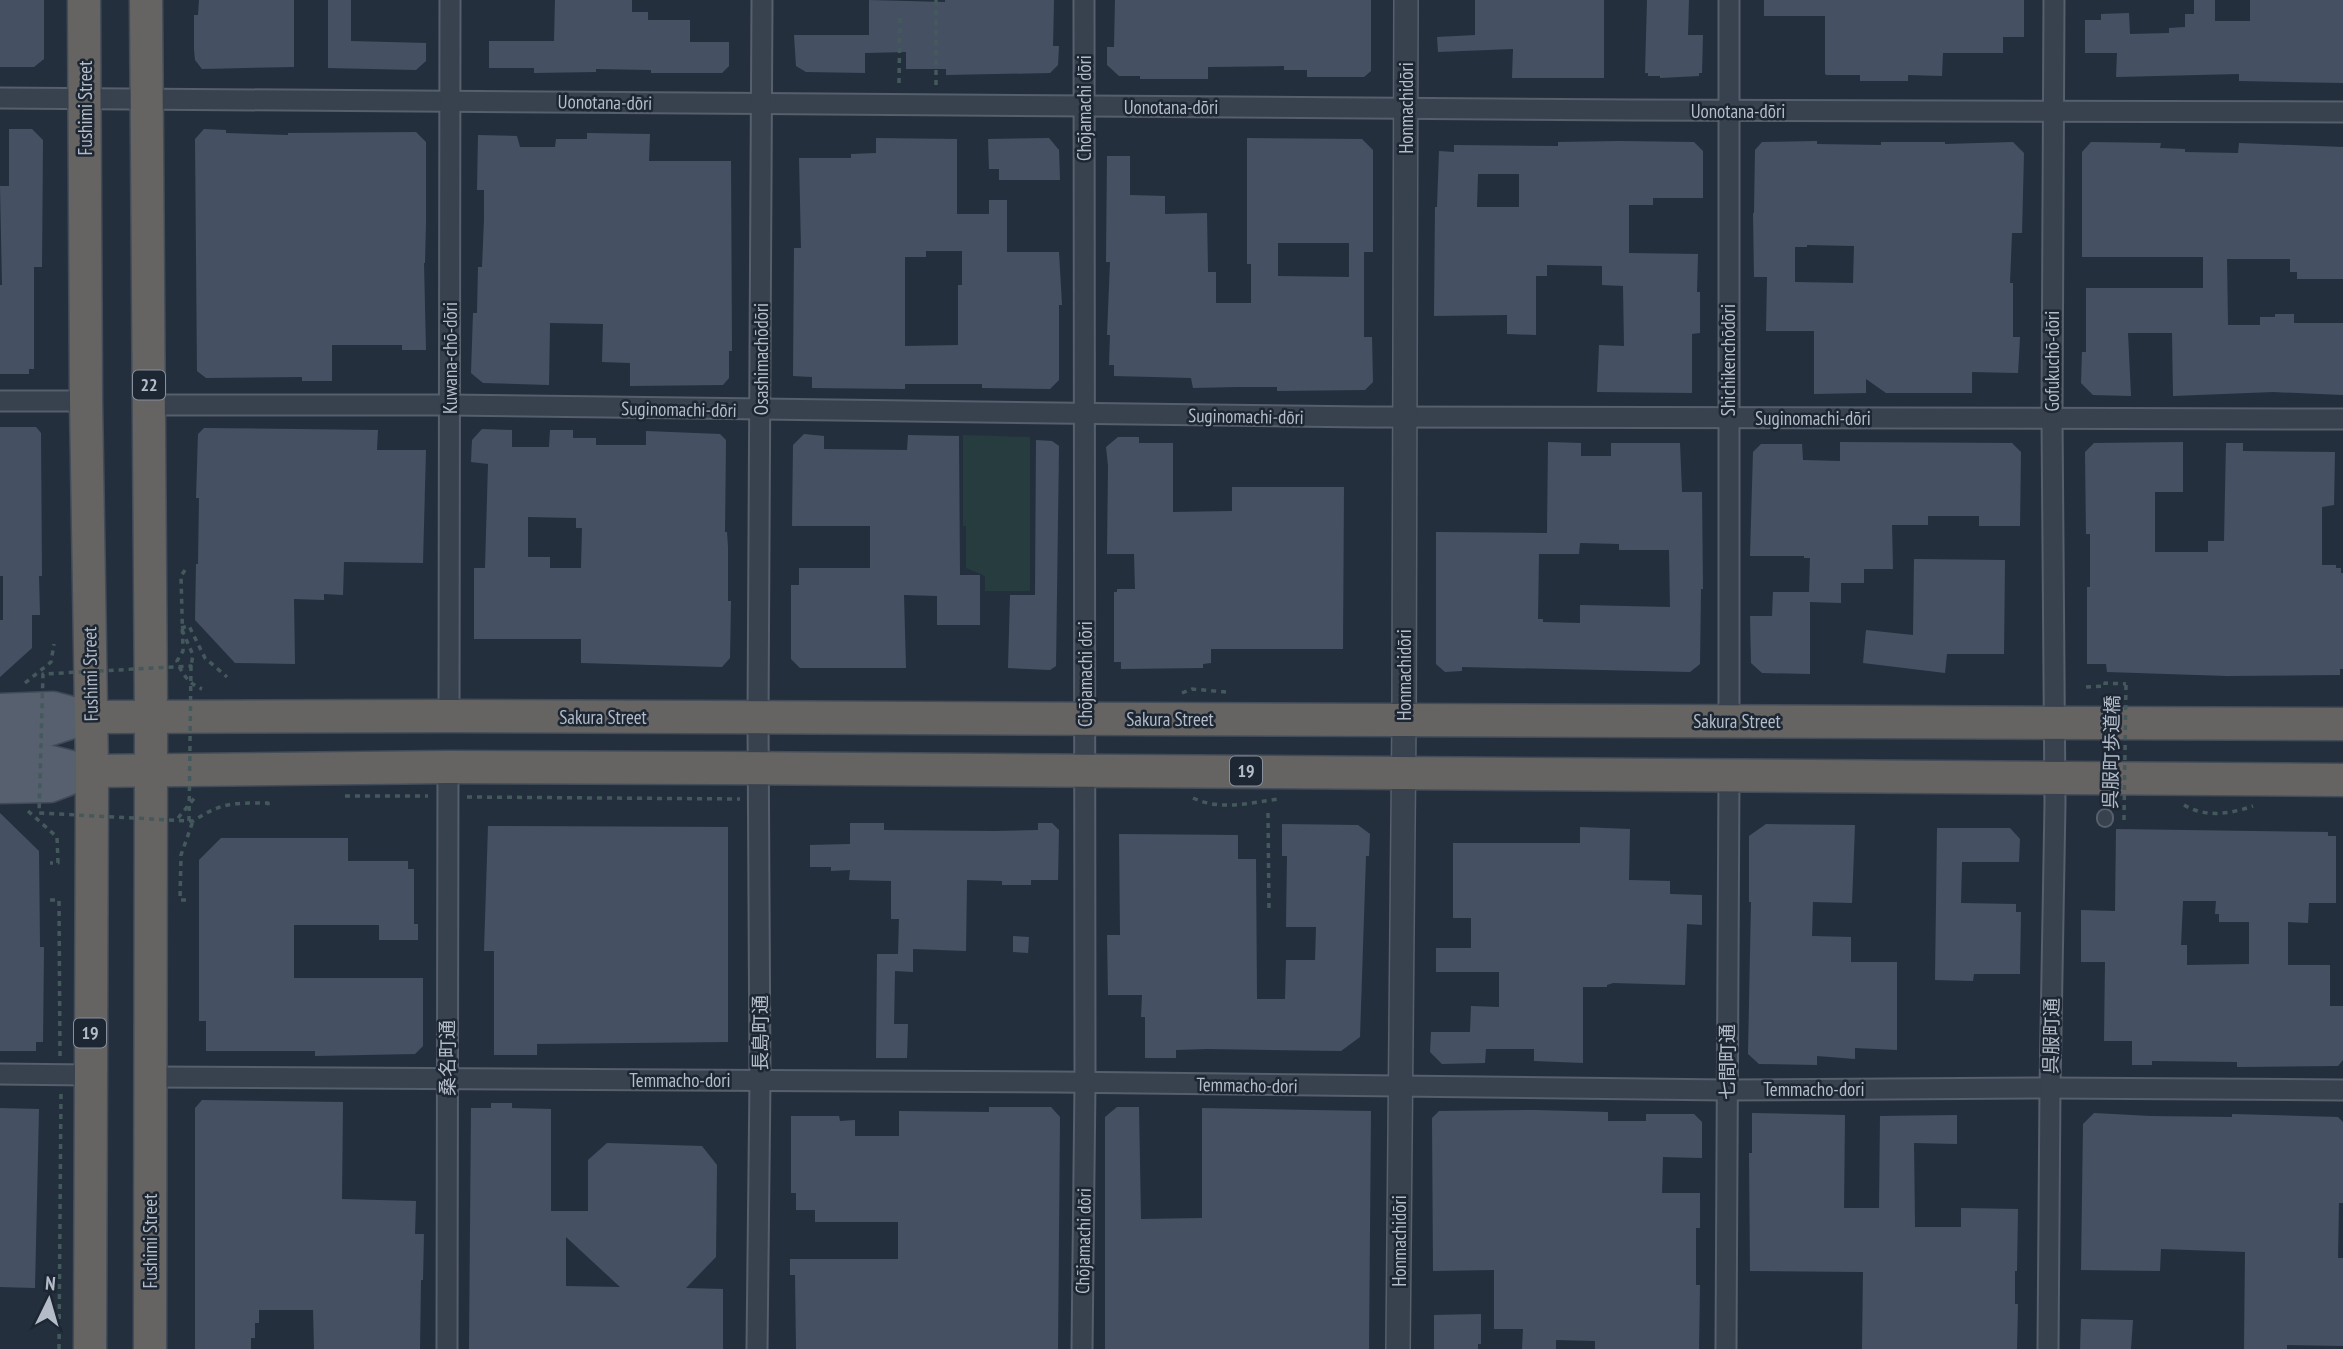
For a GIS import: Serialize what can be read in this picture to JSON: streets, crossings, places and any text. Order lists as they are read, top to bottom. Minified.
{"streets":{"highway":["Fushimi Street","22","Sakura Street","19"],"street":["Uonotana-dōri","Chōjamachi dōri","Honmachidōri","Kuwana-chō-dōri","Osashimachōdōri","Shichikenchōdōri","Gofukuchō-dōri","Suginomachi-dōri","長島町通","呉服町通","桑名町通","七間町通","Temmacho-dori"],"path":["呉服町歩道橋"]},"crossings":[["Uonotana-dōri","Fushimi Street"],["Uonotana-dōri","Chōjamachi dōri"],["Uonotana-dōri","Honmachidōri"],["Uonotana-dōri","Kuwana-chō-dōri"],["Uonotana-dōri","Osashimachōdōri"],["Uonotana-dōri","Shichikenchōdōri"],["Uonotana-dōri","Gofukuchō-dōri"],["Fushimi Street","Suginomachi-dōri"],["Fushimi Street","Sakura Street"],["Fushimi Street","19"],["Fushimi Street","Temmacho-dori"],["Chōjamachi dōri","Suginomachi-dōri"],["Chōjamachi dōri","Sakura Street"],["Chōjamachi dōri","19"],["Chōjamachi dōri","Temmacho-dori"],["Honmachidōri","Suginomachi-dōri"],["Honmachidōri","Sakura Street"],["Honmachidōri","19"],["Honmachidōri","Temmacho-dori"],["Kuwana-chō-dōri","Suginomachi-dōri"],["Kuwana-chō-dōri","Sakura Street"],["Osashimachōdōri","Suginomachi-dōri"],["Osashimachōdōri","Sakura Street"],["Osashimachōdōri","長島町通"],["Shichikenchōdōri","Suginomachi-dōri"],["Shichikenchōdōri","Sakura Street"],["Gofukuchō-dōri","Suginomachi-dōri"],["Gofukuchō-dōri","Sakura Street"],["Gofukuchō-dōri","呉服町通"],["Sakura Street","長島町通"],["Sakura Street","呉服町通"],["19","長島町通"],["19","呉服町通"],["19","桑名町通"],["19","七間町通"],["長島町通","Temmacho-dori"],["呉服町通","Temmacho-dori"],["桑名町通","Temmacho-dori"],["七間町通","Temmacho-dori"]],"north":"top"}
